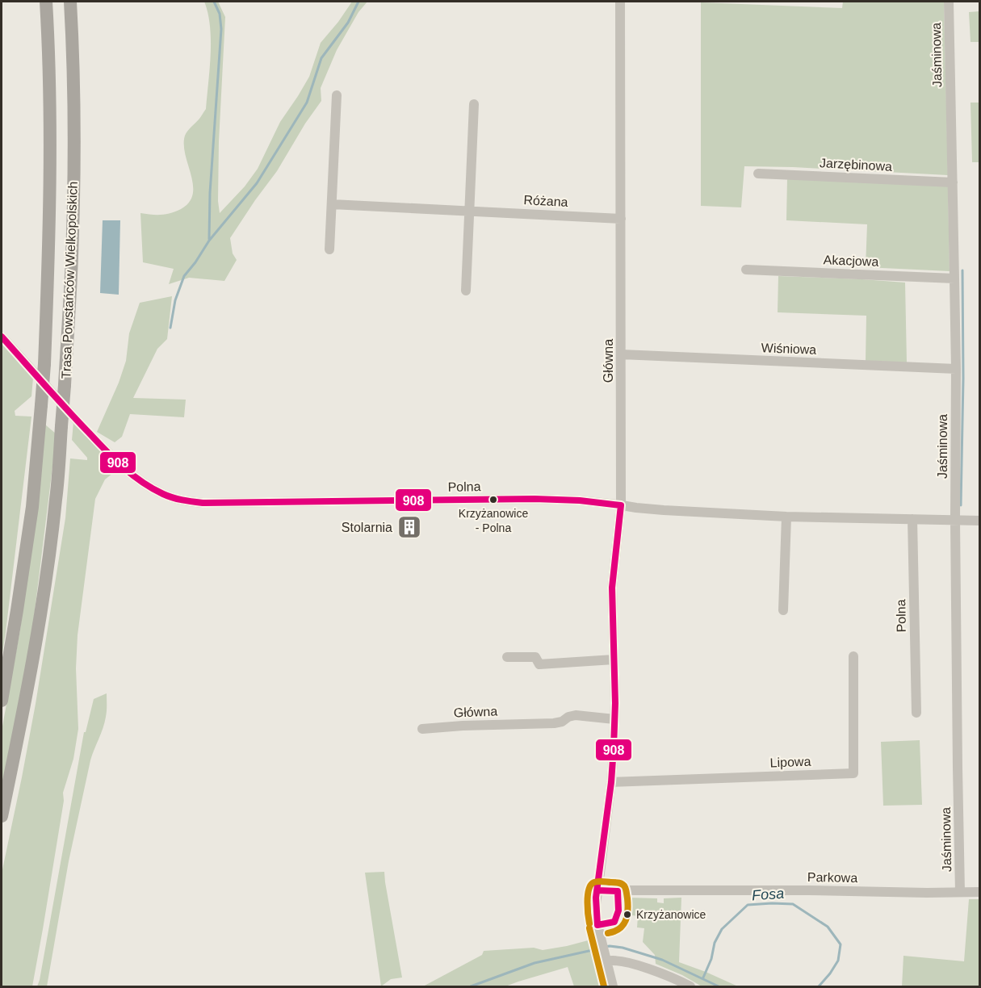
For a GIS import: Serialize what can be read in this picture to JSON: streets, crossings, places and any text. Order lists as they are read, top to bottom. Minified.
{"streets":{"highway":["Trasa Powstańców Wielkopolskich"],"street":["Jaśminowa","Jarzębinowa","Różana","Akacjowa","Wiśniowa","Główna","Polna","Lipowa","Parkowa"]},"crossings":[["Jaśminowa","Jarzębinowa"],["Jaśminowa","Akacjowa"],["Jaśminowa","Wiśniowa"],["Jaśminowa","Polna"],["Jaśminowa","Parkowa"],["Różana","Główna"],["Wiśniowa","Główna"],["Główna","Polna"],["Główna","Lipowa"],["Główna","Parkowa"]],"water":["Fosa"],"places":{"other":["Krzyżanowice - Polna","Krzyżanowice"],"building":["Stolarnia"]},"lines":["transit line 908"]}
